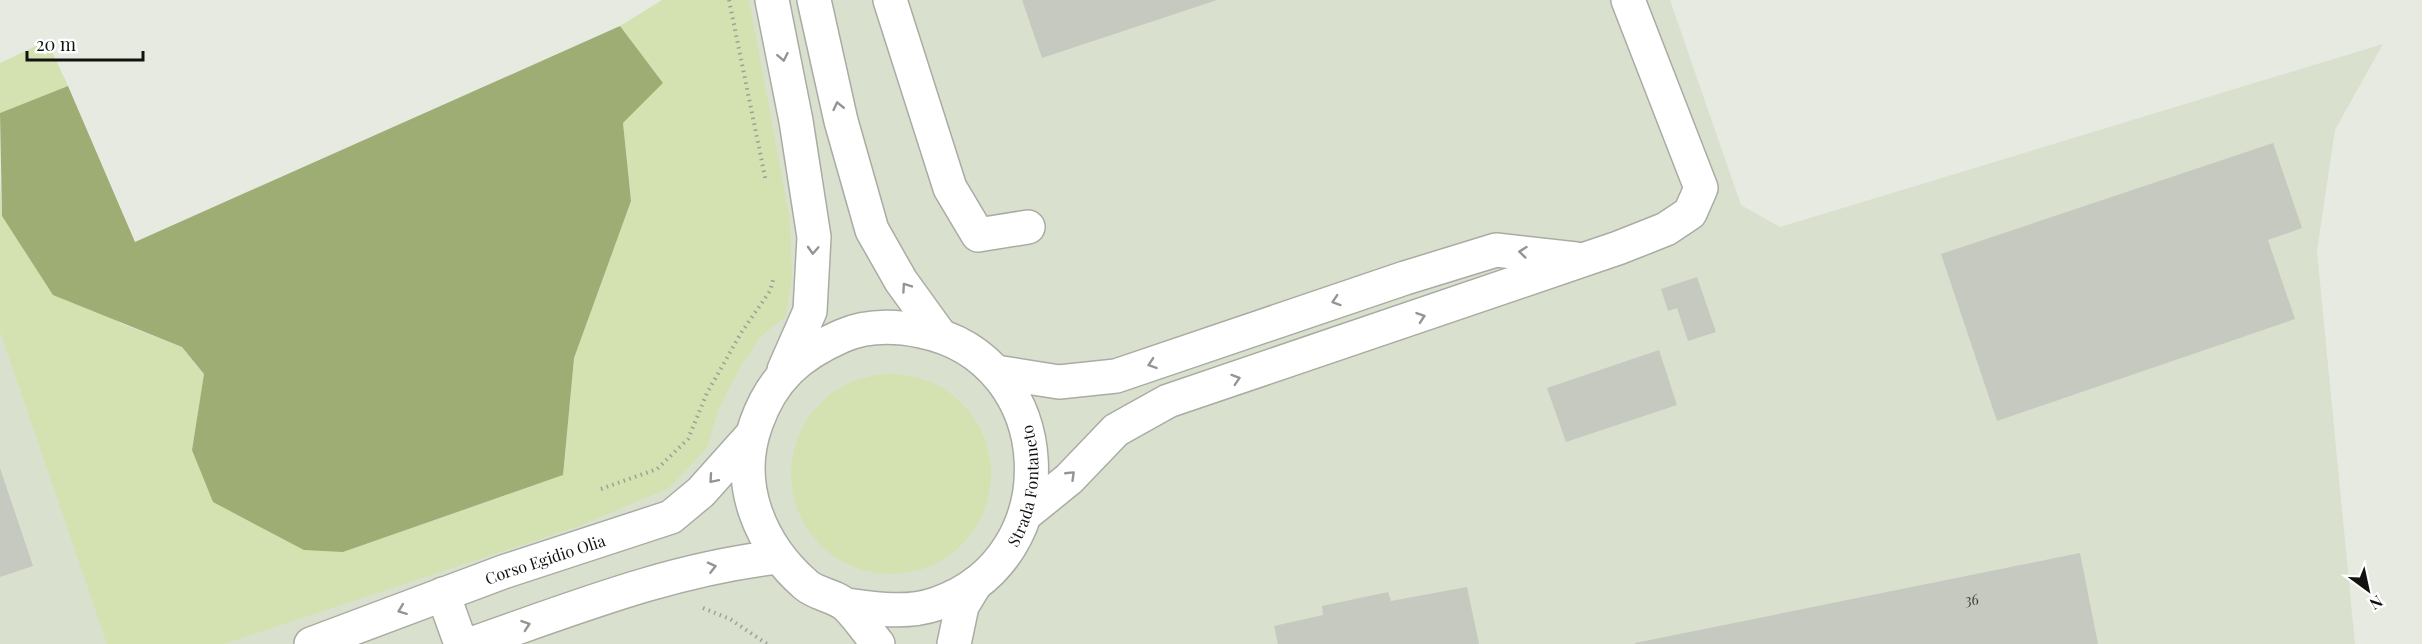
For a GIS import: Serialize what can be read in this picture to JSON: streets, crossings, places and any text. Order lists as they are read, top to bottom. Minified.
{"streets":{"street":["Strada Fontaneto","Corso Egidio Olia"]},"crossings":[["Strada Fontaneto","Corso Egidio Olia"]],"house_numbers":["36"],"scale_bar":"20 m","north":"bottom right"}
